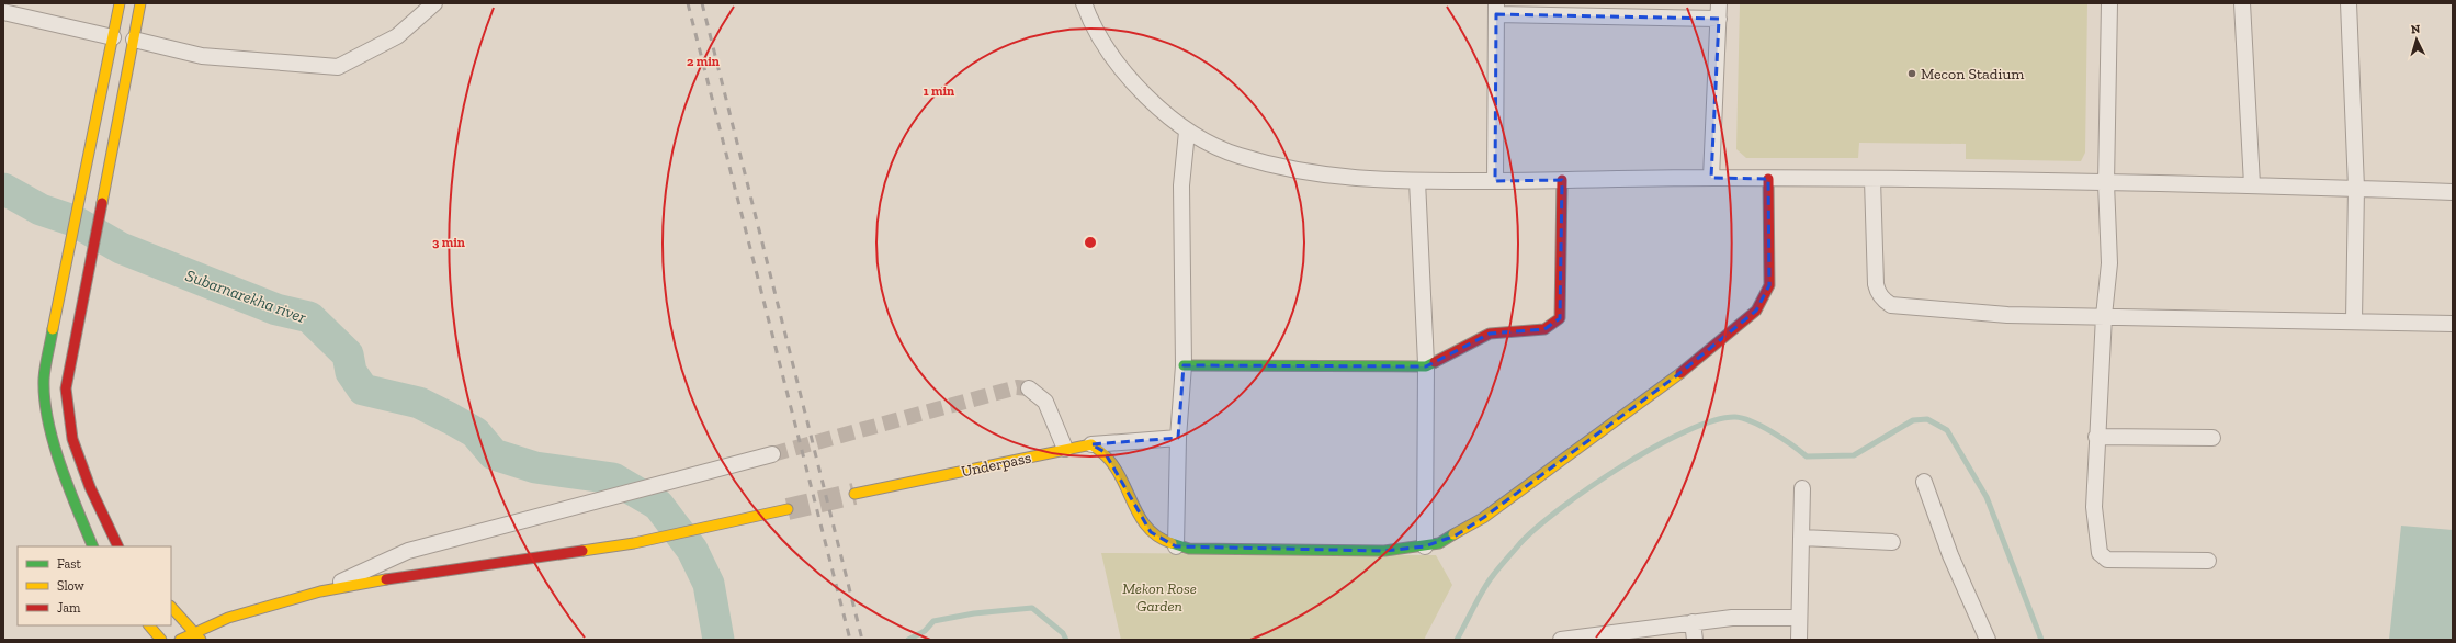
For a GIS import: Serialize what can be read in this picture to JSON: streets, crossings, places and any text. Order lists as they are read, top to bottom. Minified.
{"streets":{"street":["Underpass"]},"water":["Subarnarekha river"],"parks":["Mekon Rose Garden"],"places":["Mecon Stadium"],"legend":["Fast","Slow","Jam"],"north":"top","rings":["2 min","1 min","3 min"]}
